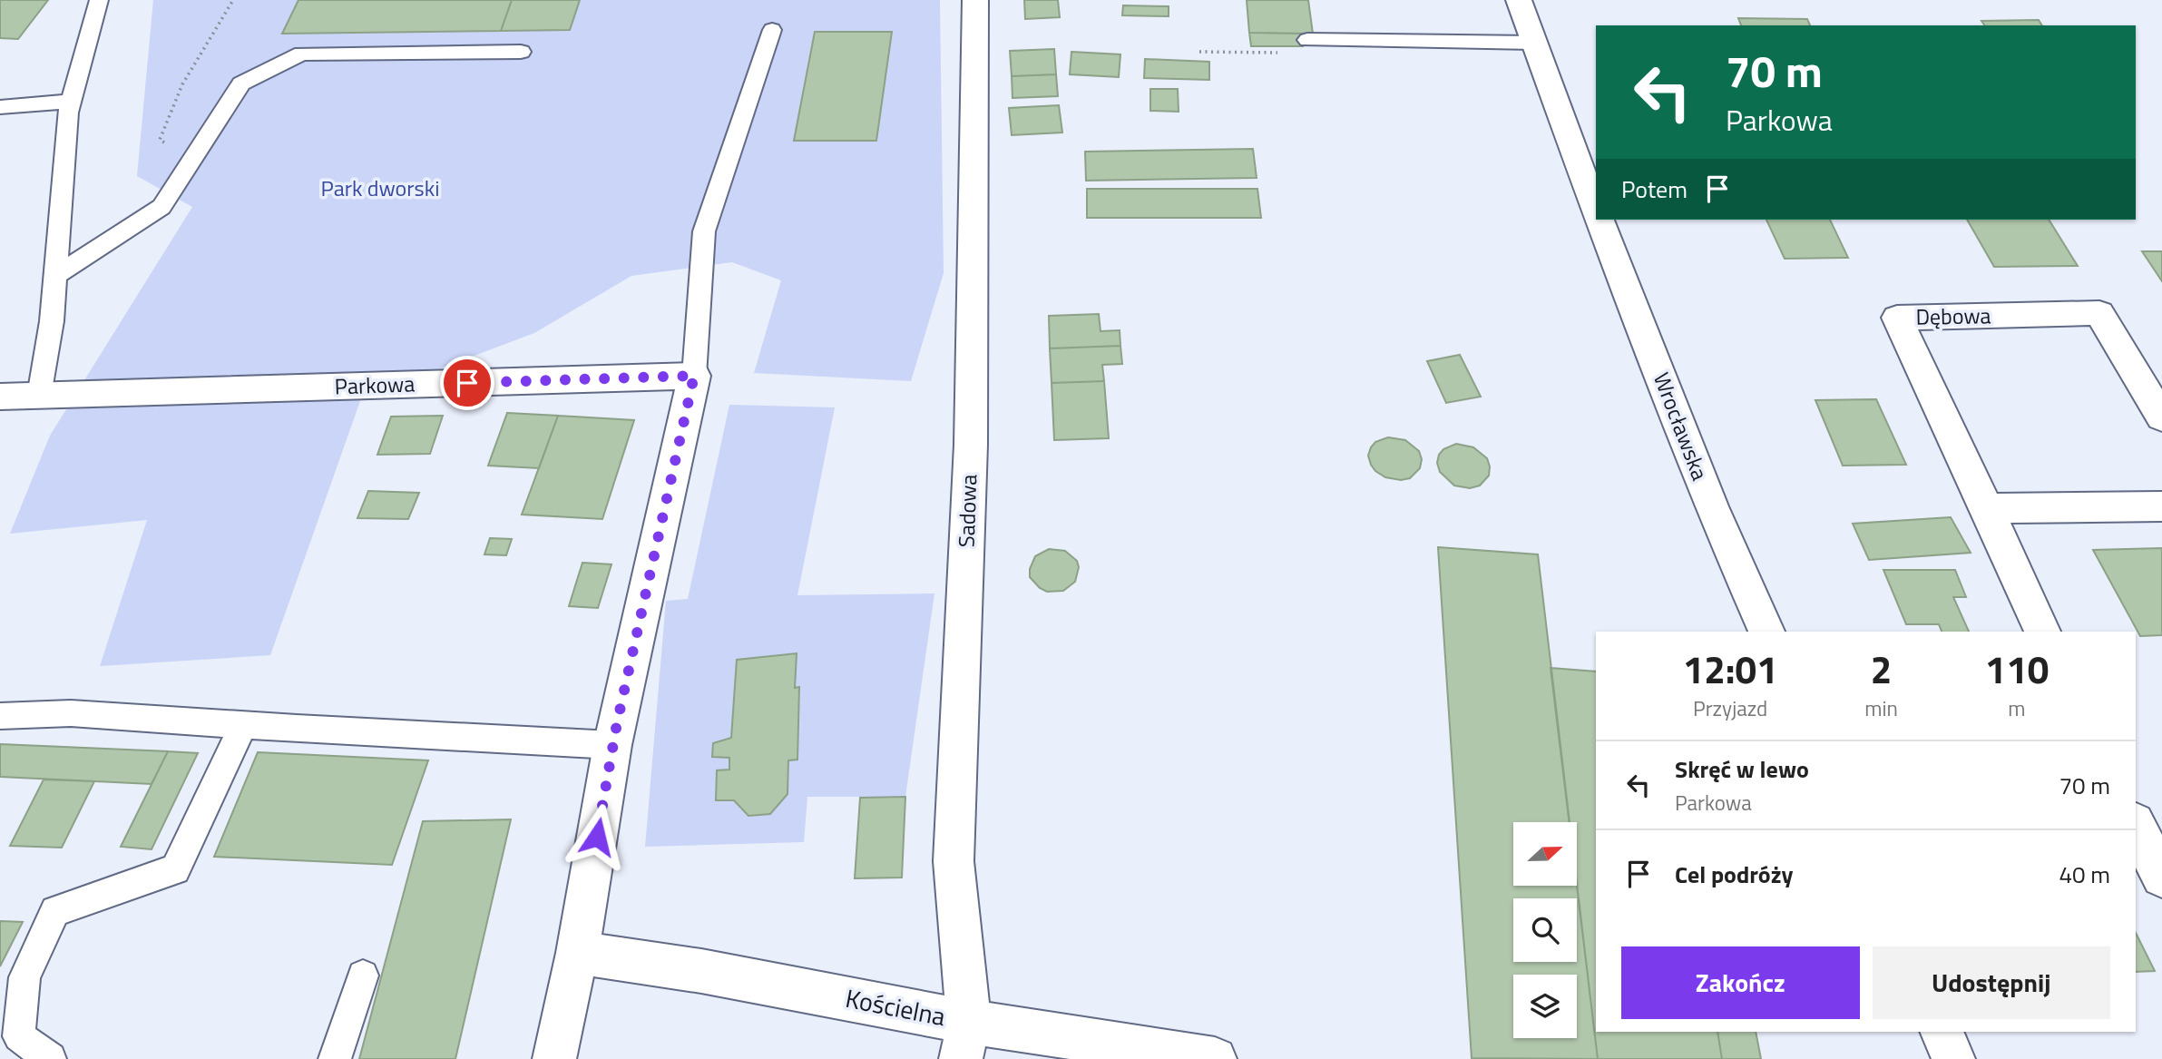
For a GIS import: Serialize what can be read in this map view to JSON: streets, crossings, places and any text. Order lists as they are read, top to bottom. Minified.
{"streets":{"street":["Dębowa","Parkowa","Wrocławska","Sadowa","Kościelna"]},"crossings":[["Sadowa","Kościelna"]],"parks":["Park dworski"],"north":"right","page":{"turn":["70 m","Parkowa"],"then":"Potem","eta":["12:01","Przyjazd","2","min","110","m"],"list":[{"name":"Skręć w lewo","note":"Parkowa","value":"70 m"},{"name":"Cel podróży","value":"40 m"}],"buttons":["Zakończ","Udostępnij"]}}
